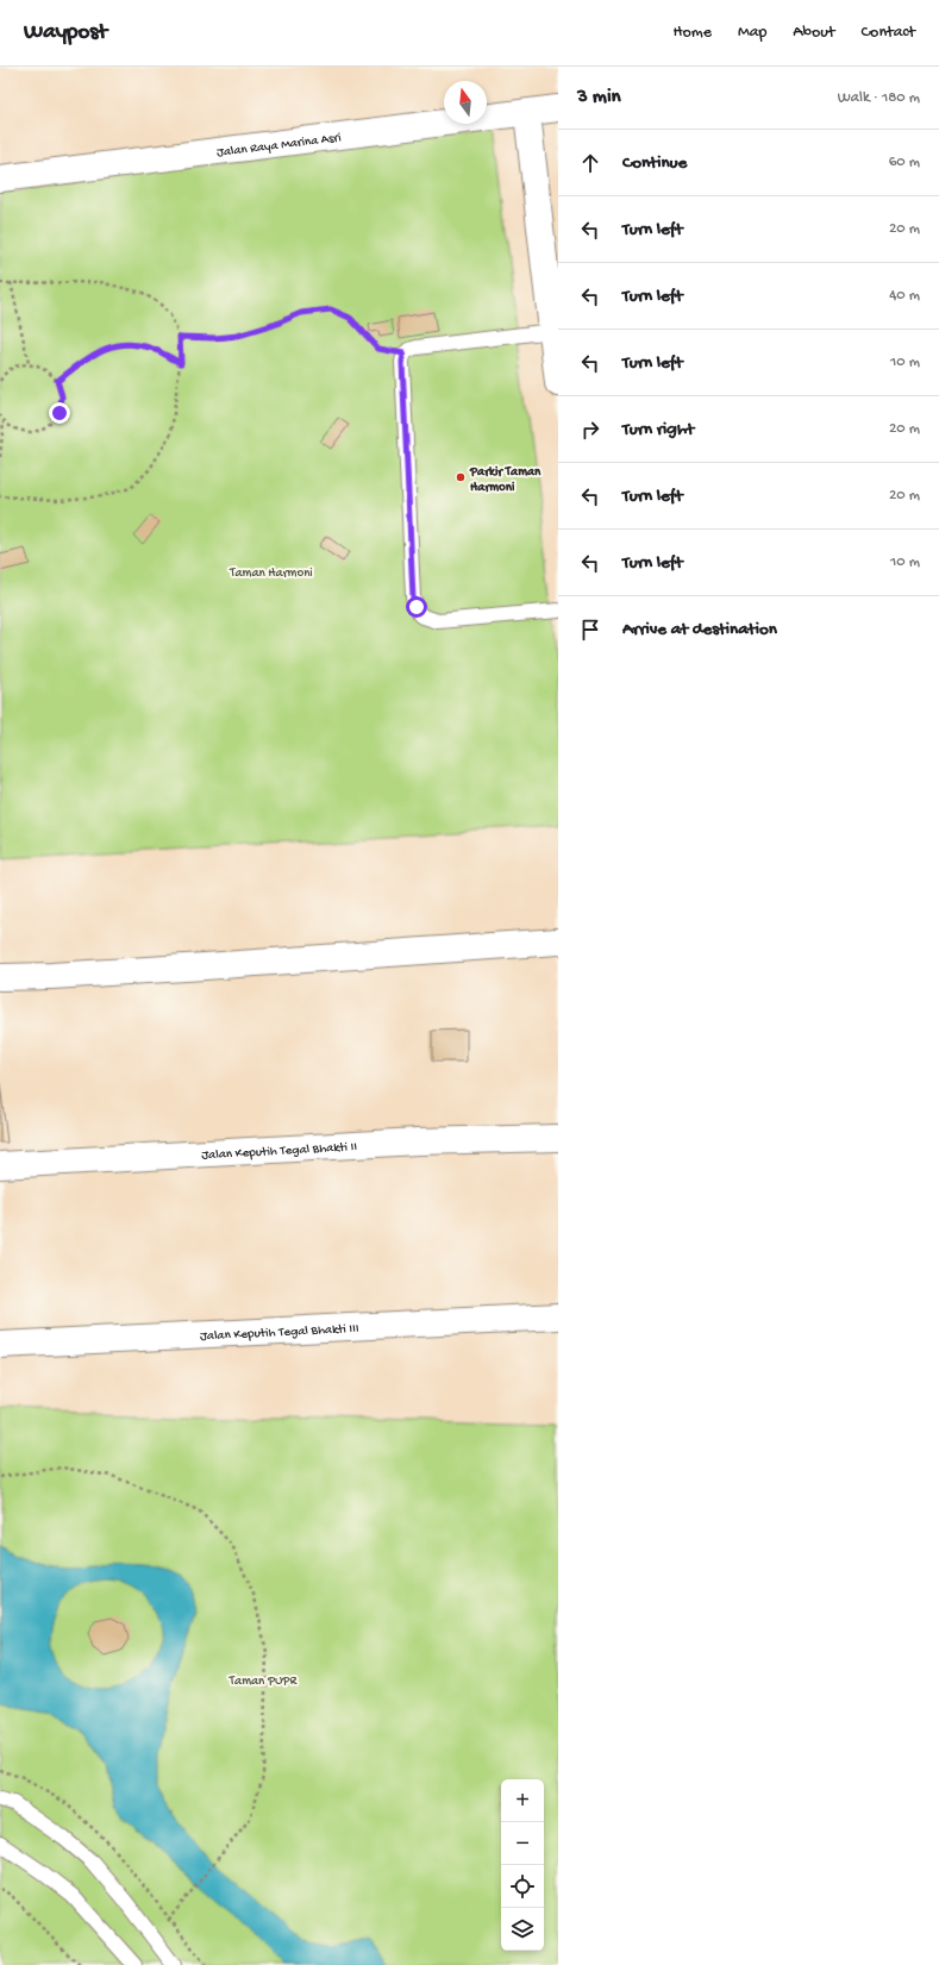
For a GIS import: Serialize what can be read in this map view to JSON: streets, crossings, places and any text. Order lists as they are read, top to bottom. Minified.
{"streets":{"street":["Jalan Raya Marina Asri","Jalan Keputih Tegal Bhakti II","Jalan Keputih Tegal Bhakti III"]},"parks":["Taman Harmoni","Taman PUPR"],"places":["Parkir Taman Harmoni"],"north":"top","page":{"header":"Waypost","nav":["Home","Map","About","Contact"],"heading":["3 min","Walk · 180 m"],"list":[["Continue","60 m"],["Turn left","20 m"],["Turn left","40 m"],["Turn left","10 m"],["Turn right","20 m"],["Turn left","20 m"],["Turn left","10 m"],"Arrive at destination"],"map_buttons":["+","−"]}}
